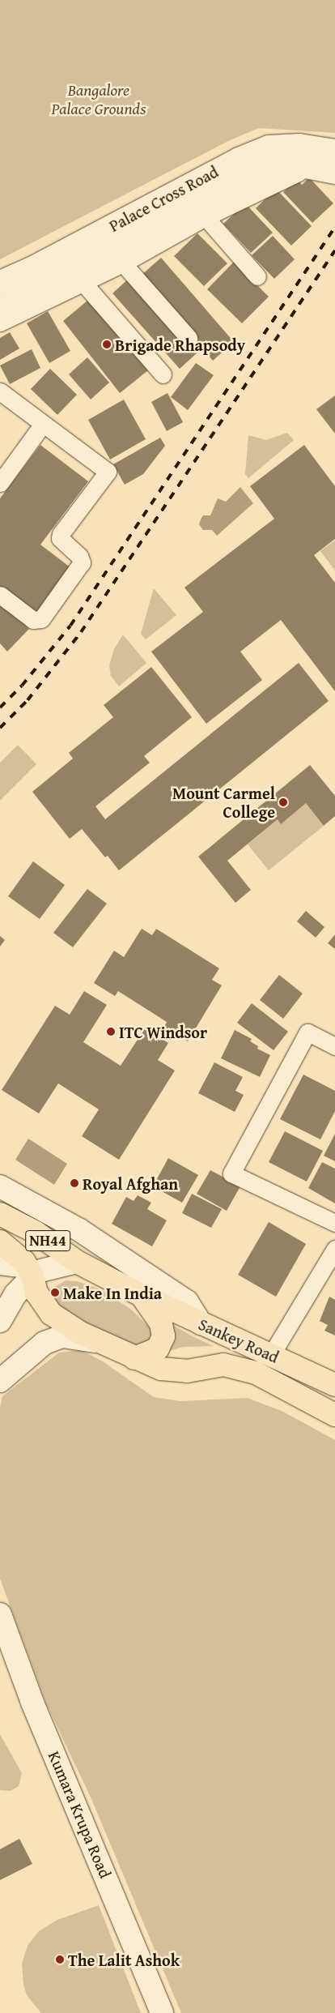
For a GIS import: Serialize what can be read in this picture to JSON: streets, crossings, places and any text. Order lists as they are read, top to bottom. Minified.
{"streets":{"main road":["NH44","Sankey Road"],"street":["Palace Cross Road","Kumara Krupa Road"]},"crossings":[["NH44","Sankey Road"]],"parks":["Bangalore Palace Grounds"],"places":["Brigade Rhapsody","Mount Carmel College","ITC Windsor","Royal Afghan","Make In India","The Lalit Ashok"]}
